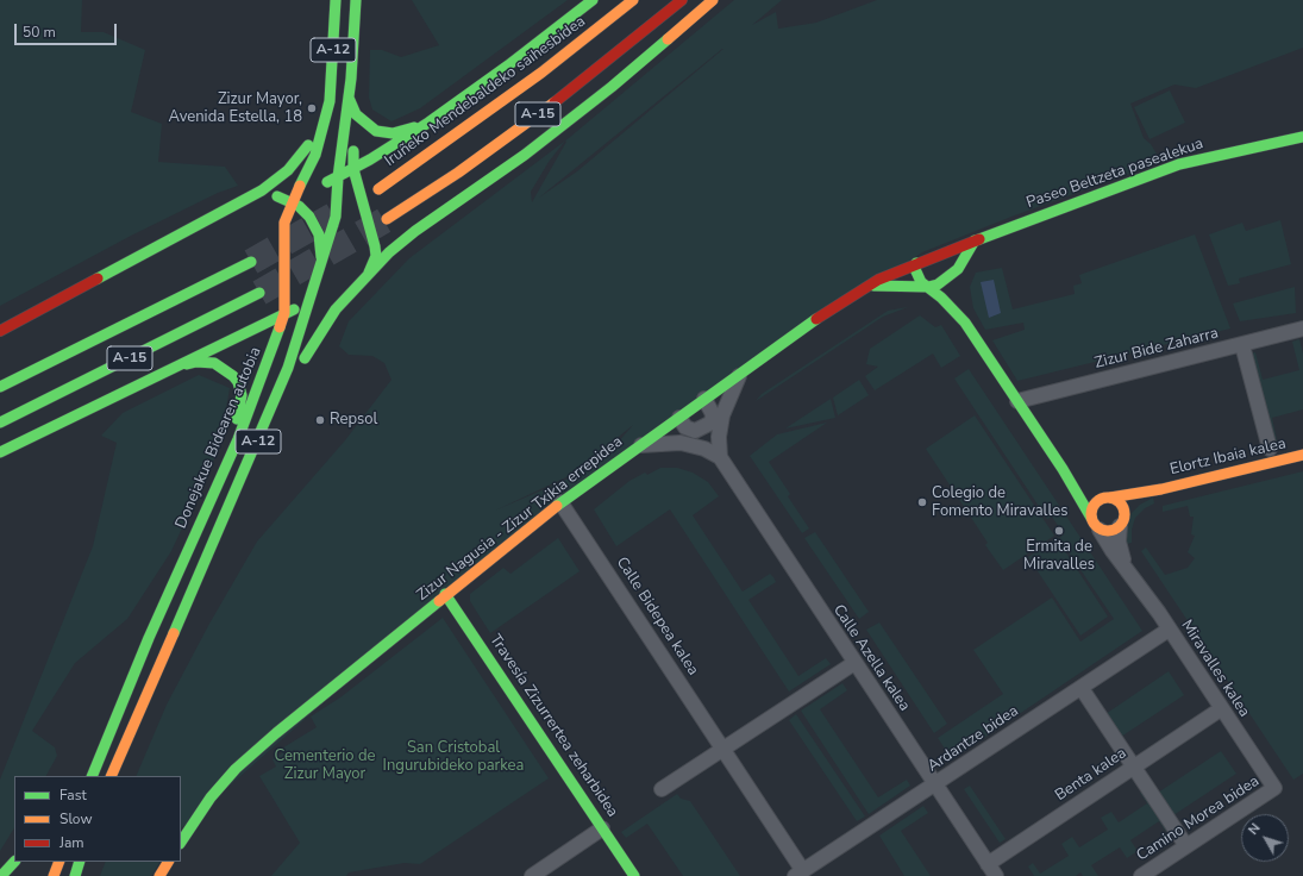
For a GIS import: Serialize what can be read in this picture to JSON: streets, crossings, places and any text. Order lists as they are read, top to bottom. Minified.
{"streets":{"main road":["A-12","Iruñeko Mendebaldeko saihesbidea","A-15","Paseo Beltzeta pasealekua","Donejakue Bidearen autobia","Elortz Ibaia kalea","Zizur Nagusia - Zizur Txikia errepidea","Travesía Zizurrertea zeharbidea"],"street":["Zizur Bide Zaharra","Calle Bidepea kalea","Calle Azella kalea","Miravalles kalea","Ardantze bidea","Benta kalea","Camino Morea bidea"]},"crossings":[["A-12","Donejakue Bidearen autobia"],["Paseo Beltzeta pasealekua","Zizur Nagusia - Zizur Txikia errepidea"],["Elortz Ibaia kalea","Miravalles kalea"],["Zizur Nagusia - Zizur Txikia errepidea","Calle Bidepea kalea"],["Zizur Nagusia - Zizur Txikia errepidea","Calle Azella kalea"],["Zizur Nagusia - Zizur Txikia errepidea","Travesía Zizurrertea zeharbidea"],["Calle Bidepea kalea","Ardantze bidea"],["Calle Azella kalea","Ardantze bidea"],["Calle Azella kalea","Benta kalea"],["Miravalles kalea","Ardantze bidea"],["Miravalles kalea","Camino Morea bidea"]],"parks":["San Cristobal Ingurubideko parkea","Cementerio de Zizur Mayor"],"places":["Zizur Mayor, Avenida Estella, 18","Repsol","Colegio de Fomento Miravalles","Ermita de Miravalles"],"legend":["Fast","Slow","Jam"],"scale_bar":"50 m","north":"top left"}
